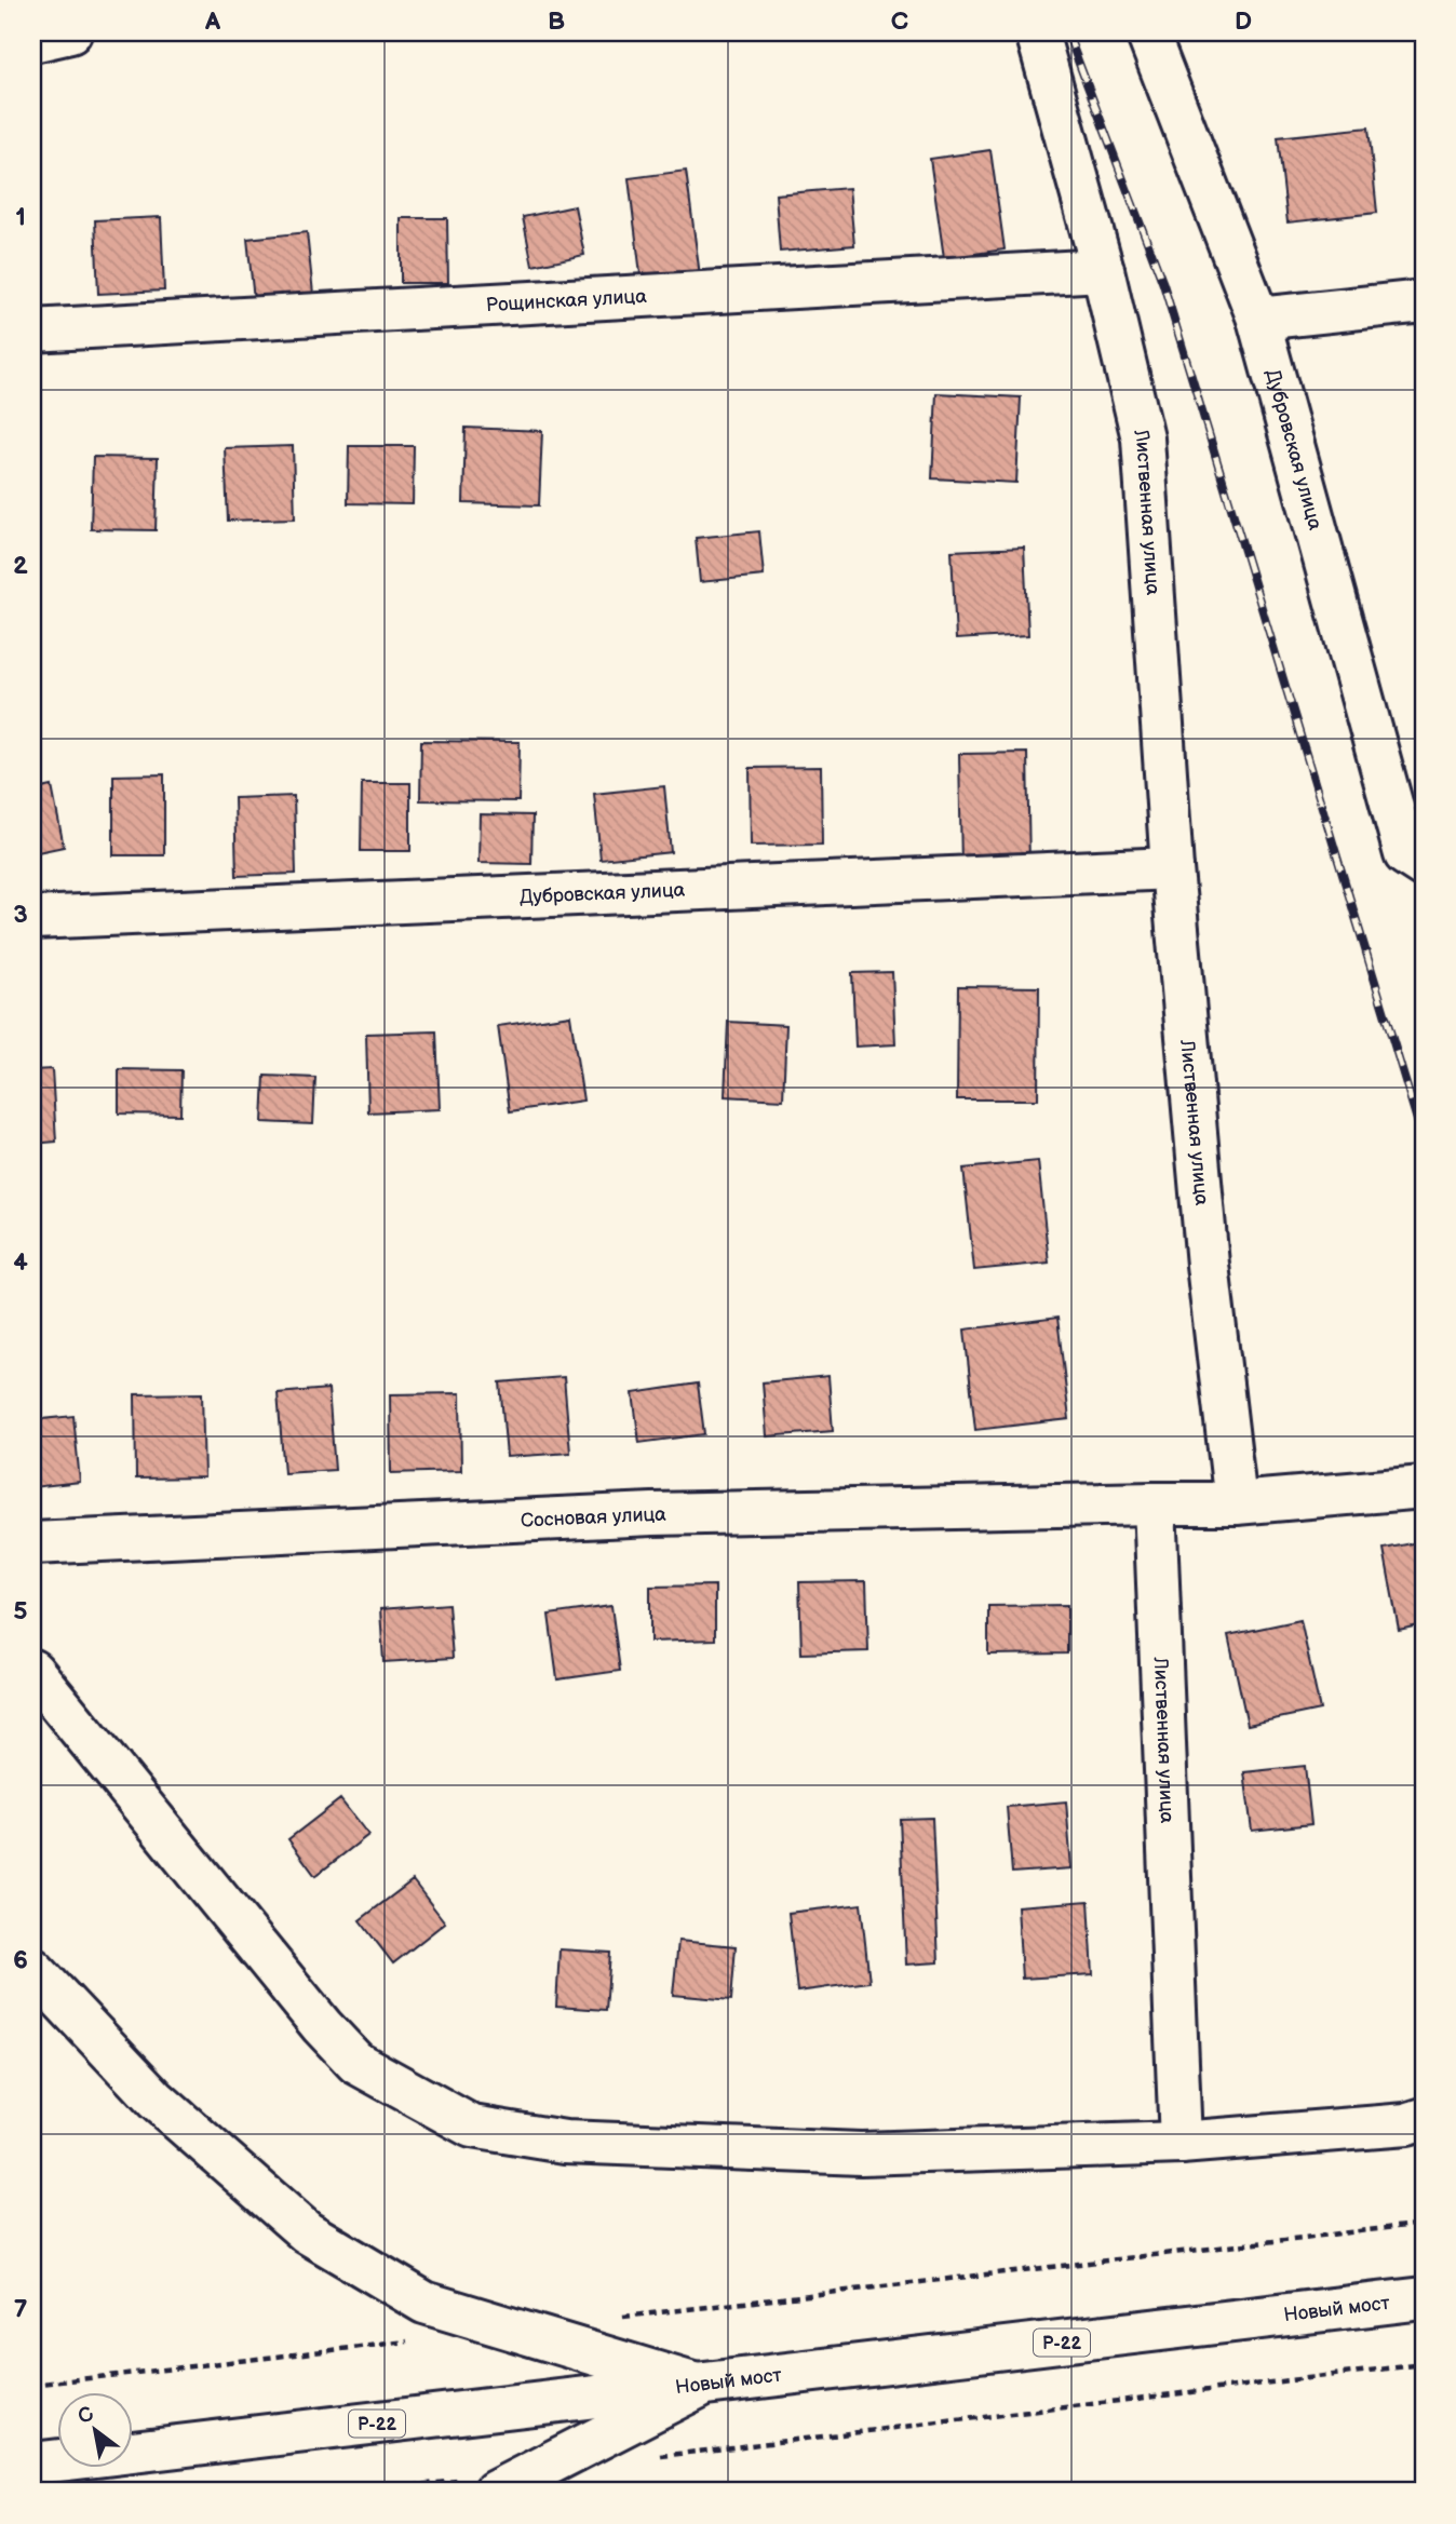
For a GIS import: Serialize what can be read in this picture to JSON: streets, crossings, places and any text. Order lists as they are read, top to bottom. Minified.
{"streets":{"main road":["Рощинская улица","Дубровская улица","Лиственная улица","Сосновая улица","Новый мост","Р-22"]},"crossings":[["Рощинская улица","Лиственная улица"],["Дубровская улица","Лиственная улица"],["Лиственная улица","Сосновая улица"]],"north":"top left","grid":{"columns":["A","B","C","D"],"rows":["1","2","3","4","5","6","7"]}}
